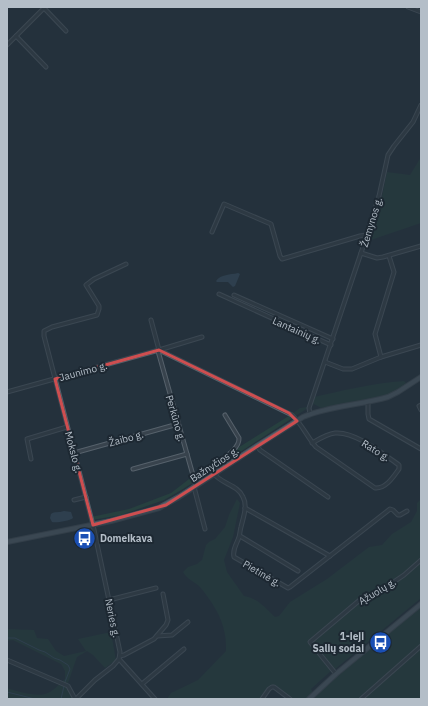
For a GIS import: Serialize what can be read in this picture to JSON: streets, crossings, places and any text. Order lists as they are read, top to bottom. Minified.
{"streets":{"main road":["Bažnyčios g."],"street":["Žemynos g.","Lantainių g.","Jaunimo g.","Perkūno g.","Žaibo g.","Rato g.","Mokslo g.","Pietinė g.","Ąžuolų g.","Neries g."]},"crossings":[["Žemynos g.","Lantainių g."],["Lantainių g.","Bažnyčios g."],["Jaunimo g.","Perkūno g."],["Jaunimo g.","Mokslo g."],["Perkūno g.","Žaibo g."],["Perkūno g.","Bažnyčios g."],["Žaibo g.","Mokslo g."],["Rato g.","Bažnyčios g."],["Mokslo g.","Bažnyčios g."],["Mokslo g.","Neries g."],["Bažnyčios g.","Neries g."]],"places":{"bus stop":["Domeikava","1-ieji Salių sodai"]}}
